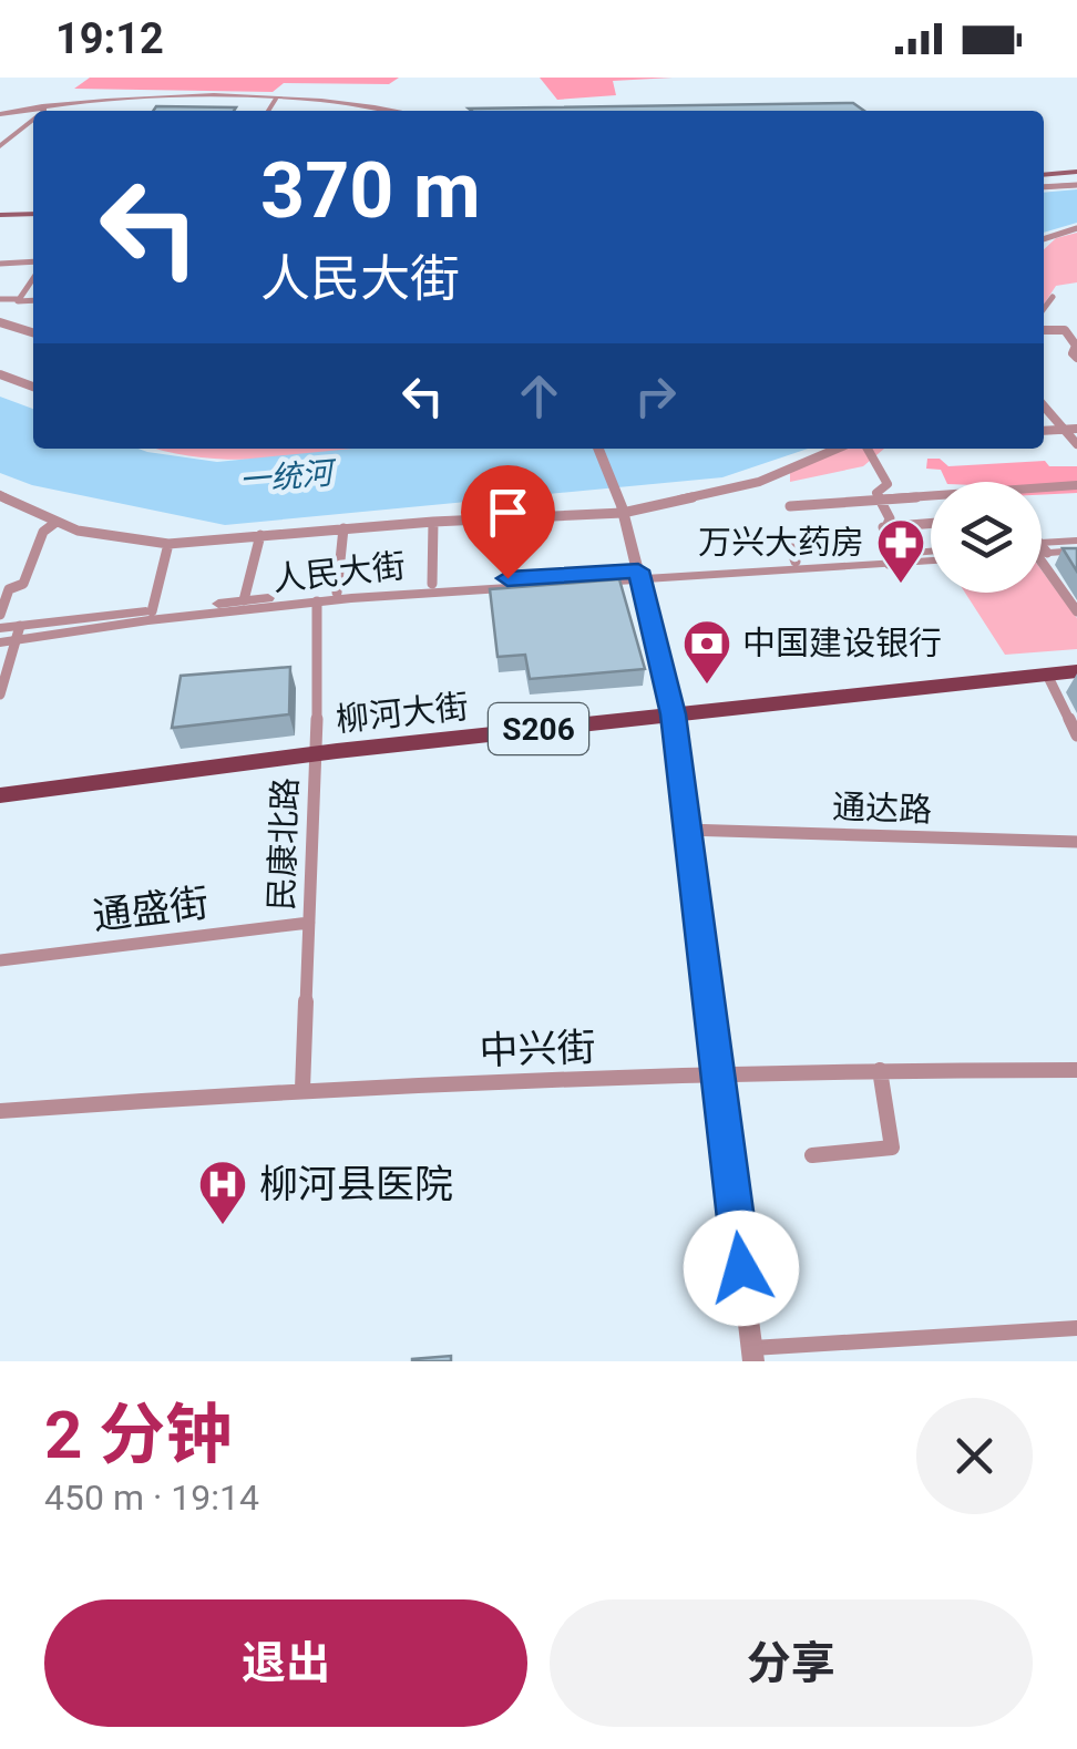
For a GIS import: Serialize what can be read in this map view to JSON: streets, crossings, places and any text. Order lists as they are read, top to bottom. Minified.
{"streets":{"main road":["柳河大街","S206"],"street":["人民大街","通达路","民康北路","通盛街","中兴街"]},"crossings":[["人民大街","民康北路"],["柳河大街","民康北路"],["民康北路","通盛街"],["民康北路","中兴街"]],"water":["一统河"],"places":{"pharmacy":["万兴大药房"],"bank":["中国建设银行"],"hospital":["柳河县医院"]},"page":{"status":"19:12","turn":["370 m","人民大街"],"heading":["2 分钟","450 m · 19:14"],"buttons":["退出","分享"]}}
